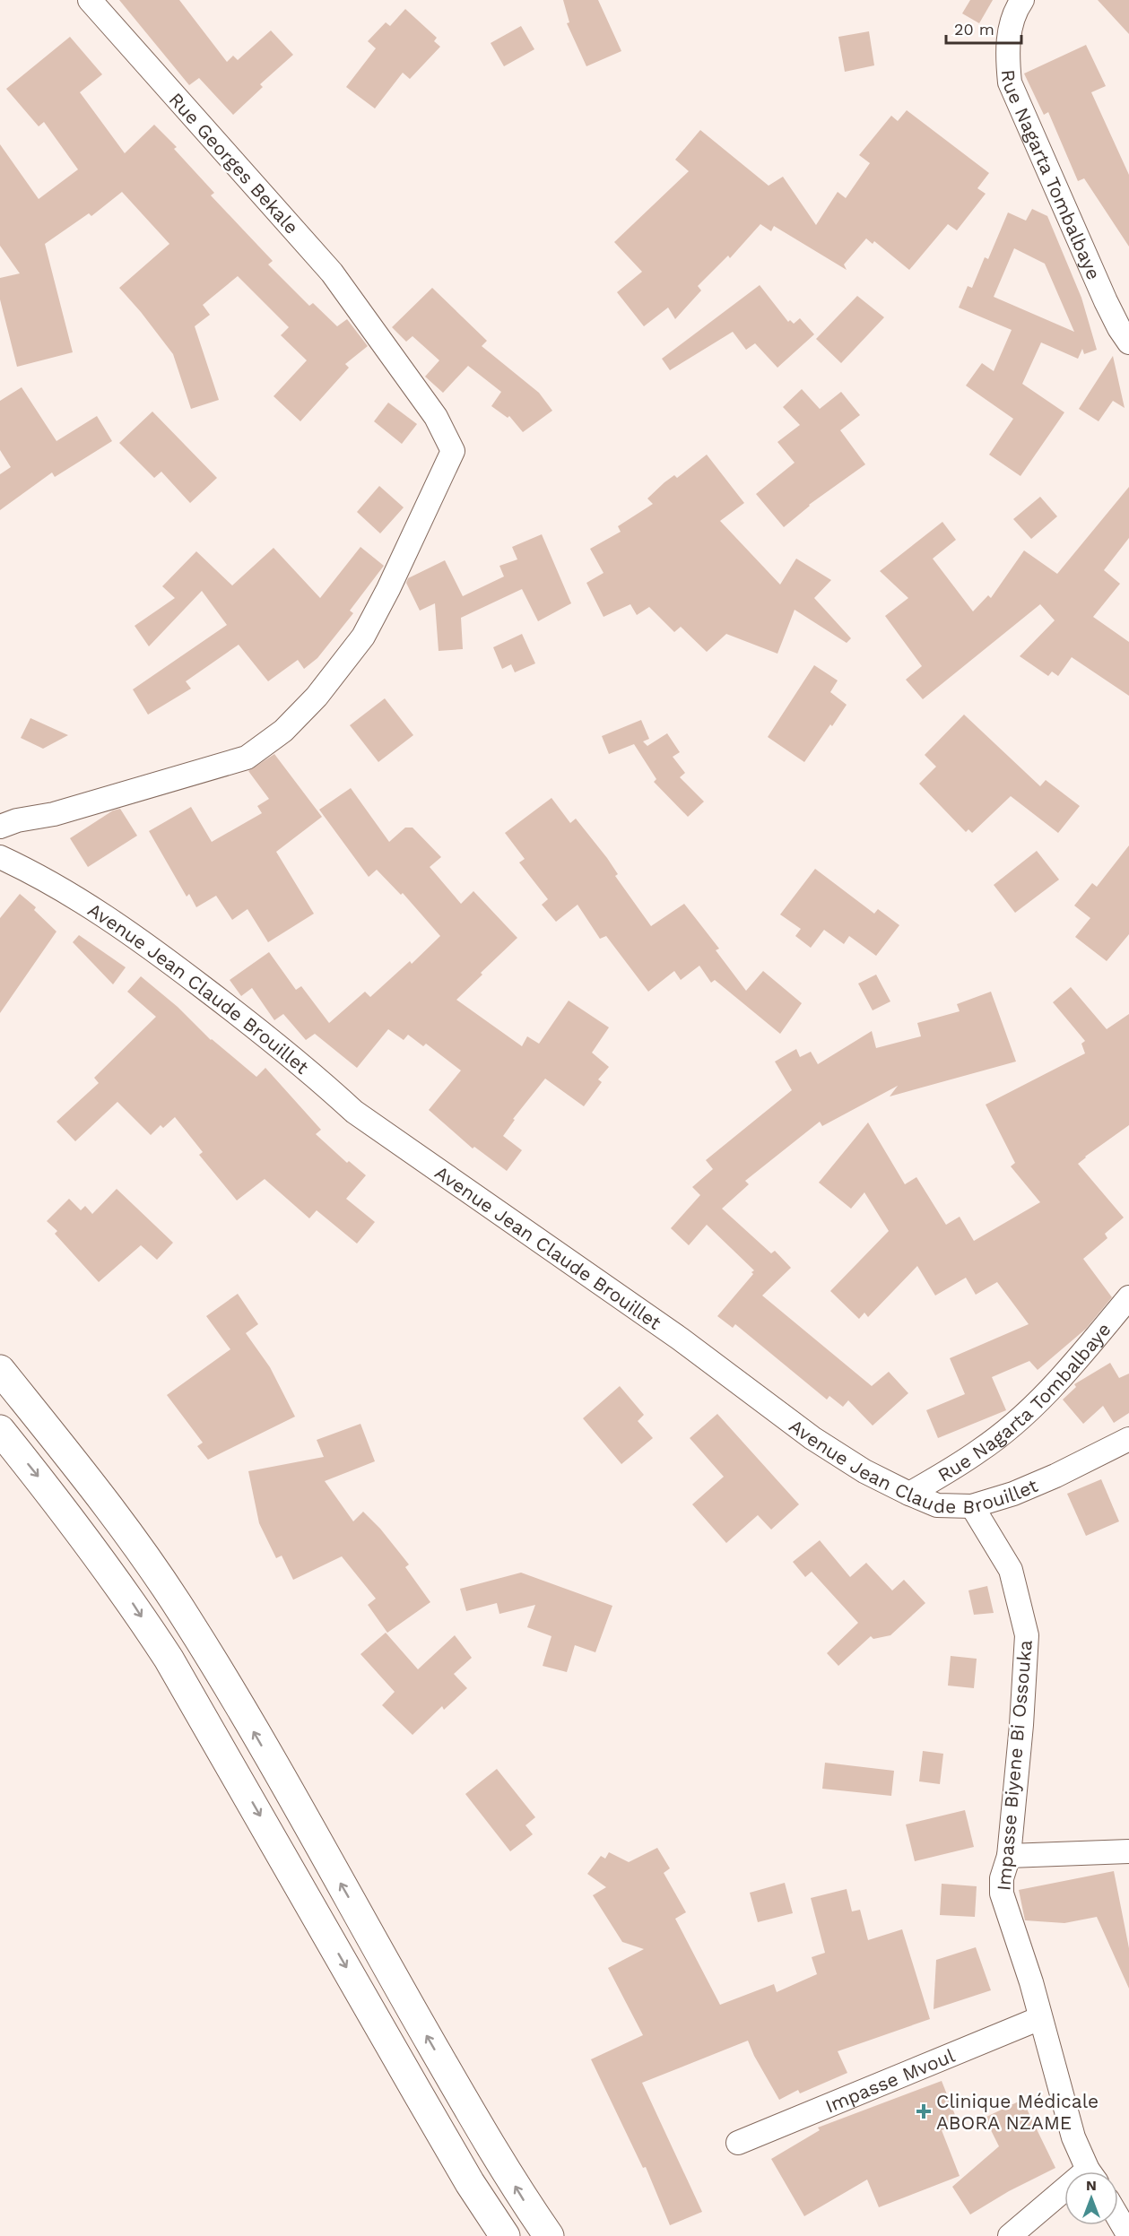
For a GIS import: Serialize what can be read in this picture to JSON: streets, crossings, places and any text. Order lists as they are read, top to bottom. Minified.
{"streets":{"street":["Rue Georges Bekale","Rue Nagarta Tombalbaye","Avenue Jean Claude Brouillet","Impasse Biyene Bi Ossouka","Impasse Mvoul"]},"crossings":[["Rue Nagarta Tombalbaye","Avenue Jean Claude Brouillet"],["Avenue Jean Claude Brouillet","Impasse Biyene Bi Ossouka"],["Impasse Biyene Bi Ossouka","Impasse Mvoul"]],"places":{"health":["Clinique Médicale ABORA NZAME"]},"scale_bar":"20 m","north":"top"}
